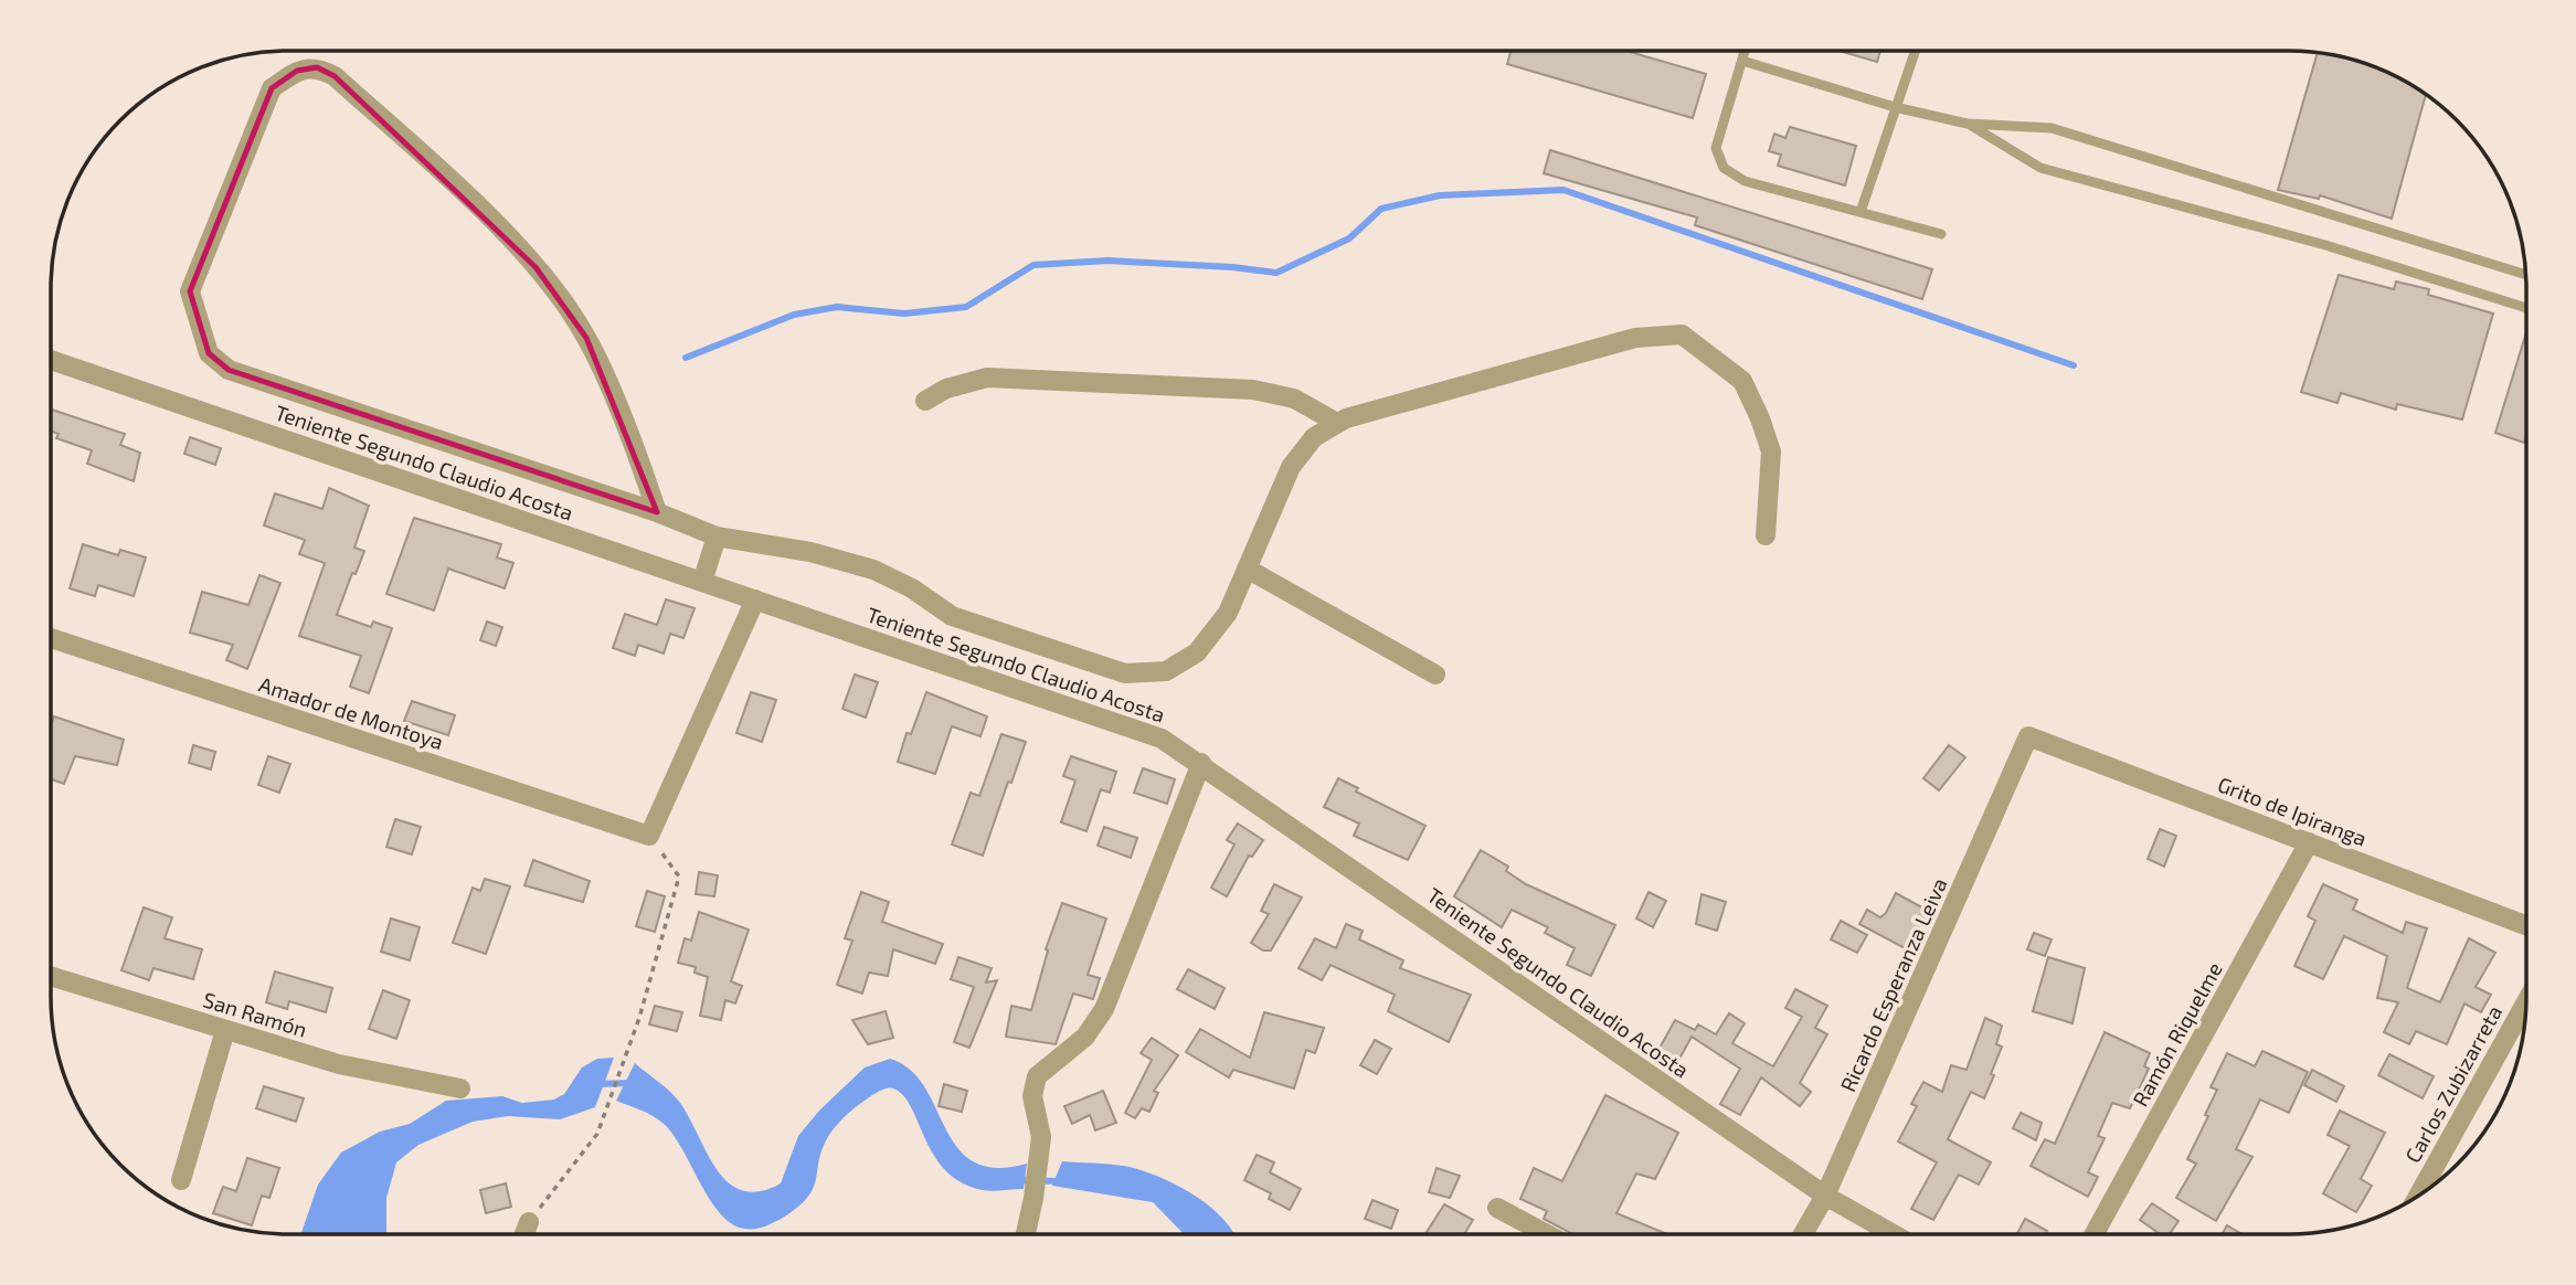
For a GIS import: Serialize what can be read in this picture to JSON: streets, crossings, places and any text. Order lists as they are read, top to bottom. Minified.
{"streets":{"street":["Teniente Segundo Claudio Acosta","Amador de Montoya","Grito de Ipiranga","Ricardo Esperanza Leiva","San Ramón","Ramón Riquelme","Carlos Zubizarreta"]},"crossings":[["Teniente Segundo Claudio Acosta","Ricardo Esperanza Leiva"],["Grito de Ipiranga","Ricardo Esperanza Leiva"],["Grito de Ipiranga","Ramón Riquelme"]]}
